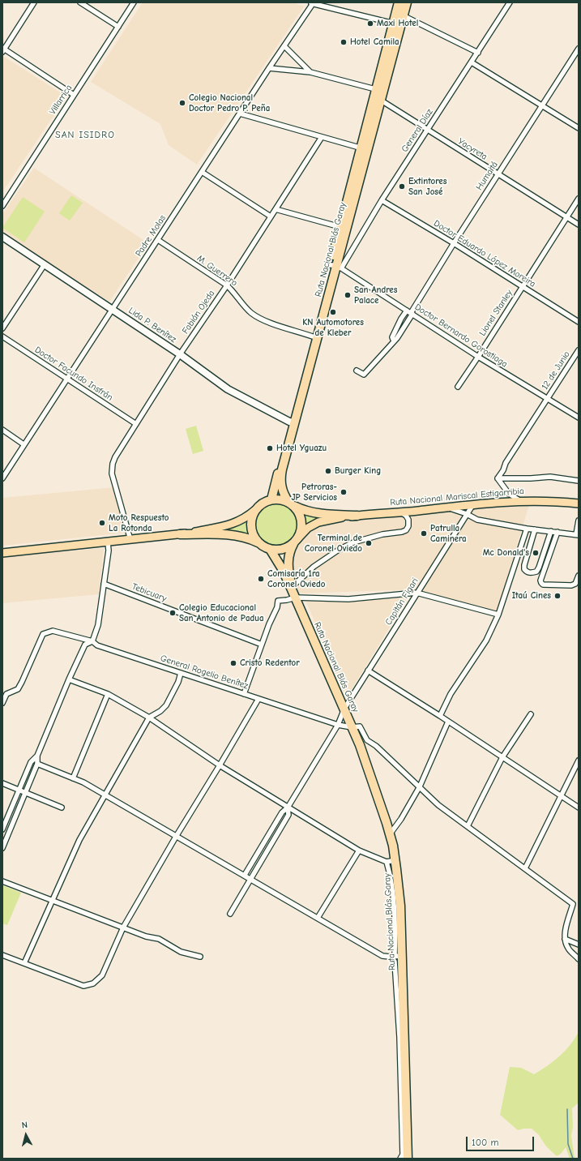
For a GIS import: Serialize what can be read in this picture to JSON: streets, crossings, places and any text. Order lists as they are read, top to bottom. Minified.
{"streets":{"highway":["Ruta Nacional Blás Garay"],"main road":["Ruta Nacional Mariscal Estigarribia"],"street":["Villarrica","General Díaz","Yacyreta","Humaitá","Padre Molas","Doctor Eduardo López Moreira","M. Guerrero","Fabián Ojeda","Lionel Stanley","Lida P. Benítez","Doctor Bernardo Gorostiaga","12 de Junio","Doctor Facundo Insfrán","Tebicuary","Capitán Figari","General Rogelio Benítez"]},"crossings":[["General Díaz","Yacyreta"],["General Díaz","Ruta Nacional Blás Garay"],["General Díaz","Doctor Eduardo López Moreira"],["General Díaz","Doctor Bernardo Gorostiaga"],["Yacyreta","Humaitá"],["Yacyreta","Ruta Nacional Blás Garay"],["Yacyreta","Lionel Stanley"],["Humaitá","Doctor Eduardo López Moreira"],["Humaitá","Doctor Bernardo Gorostiaga"],["Padre Molas","M. Guerrero"],["Padre Molas","Lida P. Benítez"],["Padre Molas","Doctor Facundo Insfrán"],["Ruta Nacional Blás Garay","M. Guerrero"],["Ruta Nacional Blás Garay","Lida P. Benítez"],["Ruta Nacional Blás Garay","Doctor Bernardo Gorostiaga"],["Ruta Nacional Blás Garay","Ruta Nacional Mariscal Estigarribia"],["Ruta Nacional Blás Garay","Capitán Figari"],["Ruta Nacional Blás Garay","General Rogelio Benítez"],["Doctor Eduardo López Moreira","Lionel Stanley"],["M. Guerrero","Fabián Ojeda"],["Fabián Ojeda","Lida P. Benítez"],["Fabián Ojeda","Doctor Facundo Insfrán"],["Lionel Stanley","Doctor Bernardo Gorostiaga"],["Doctor Bernardo Gorostiaga","12 de Junio"],["Ruta Nacional Mariscal Estigarribia","Capitán Figari"],["Capitán Figari","General Rogelio Benítez"]],"districts":["SAN ISIDRO"],"places":["Maxi Hotel","Hotel Camila","Colegio Nacional Doctor Pedro P. Peña","Extintores San José","San Andres Palace","KN Automotores de Kleber","Hotel Yguazu","Burger King","Petroras- JP Servicios","Moto Respuesto La Rotonda","Patrulla Caminera","Terminal de Coronel Oviedo","Mc Donald's","Comisaría 1ra Coronel Oviedo","Itaú Cines","Colegio Educacional San Antonio de Padua","Cristo Redentor"],"scale_bar":"100 m","north":"top"}
